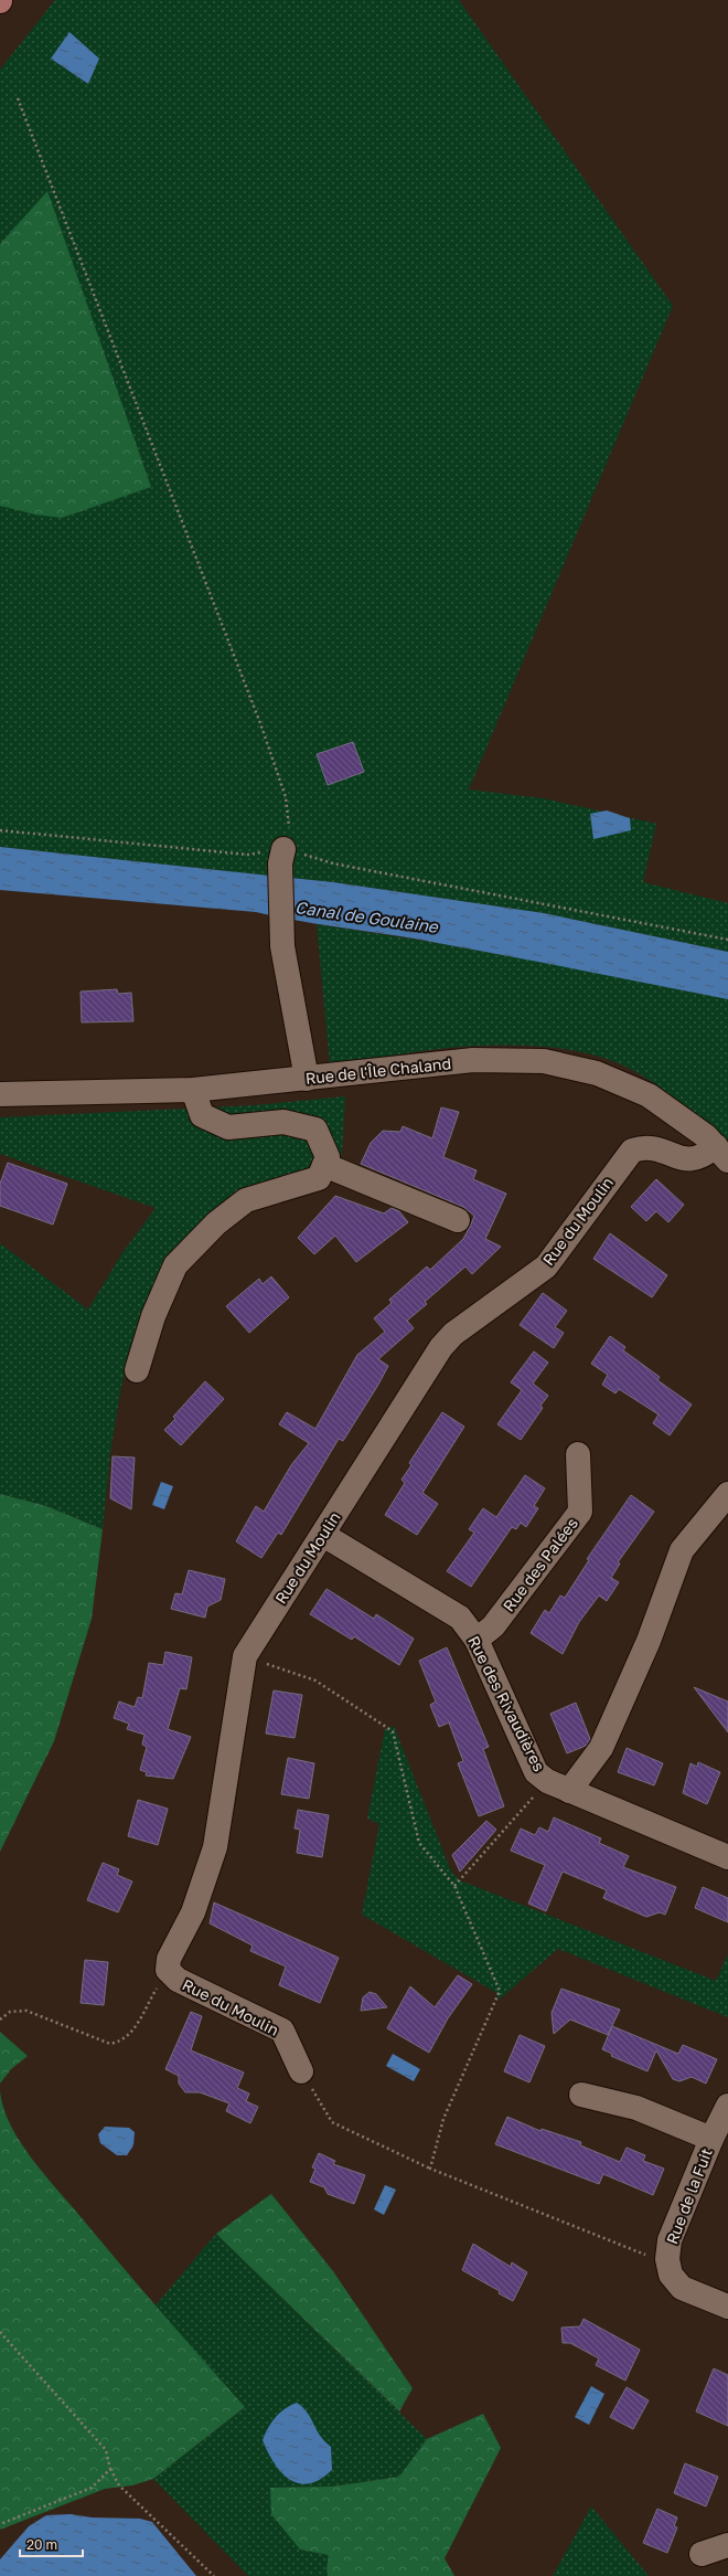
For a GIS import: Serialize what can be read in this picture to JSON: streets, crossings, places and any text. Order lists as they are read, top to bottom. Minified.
{"streets":{"street":["Rue de l'Île Chaland","Rue du Moulin","Rue des Palées","Rue des Rivaudières","Rue de la Fuit"]},"crossings":[["Rue de l'Île Chaland","Rue du Moulin"],["Rue du Moulin","Rue des Rivaudières"],["Rue des Palées","Rue des Rivaudières"]],"water":["Canal de Goulaine"],"scale_bar":"20 m"}
